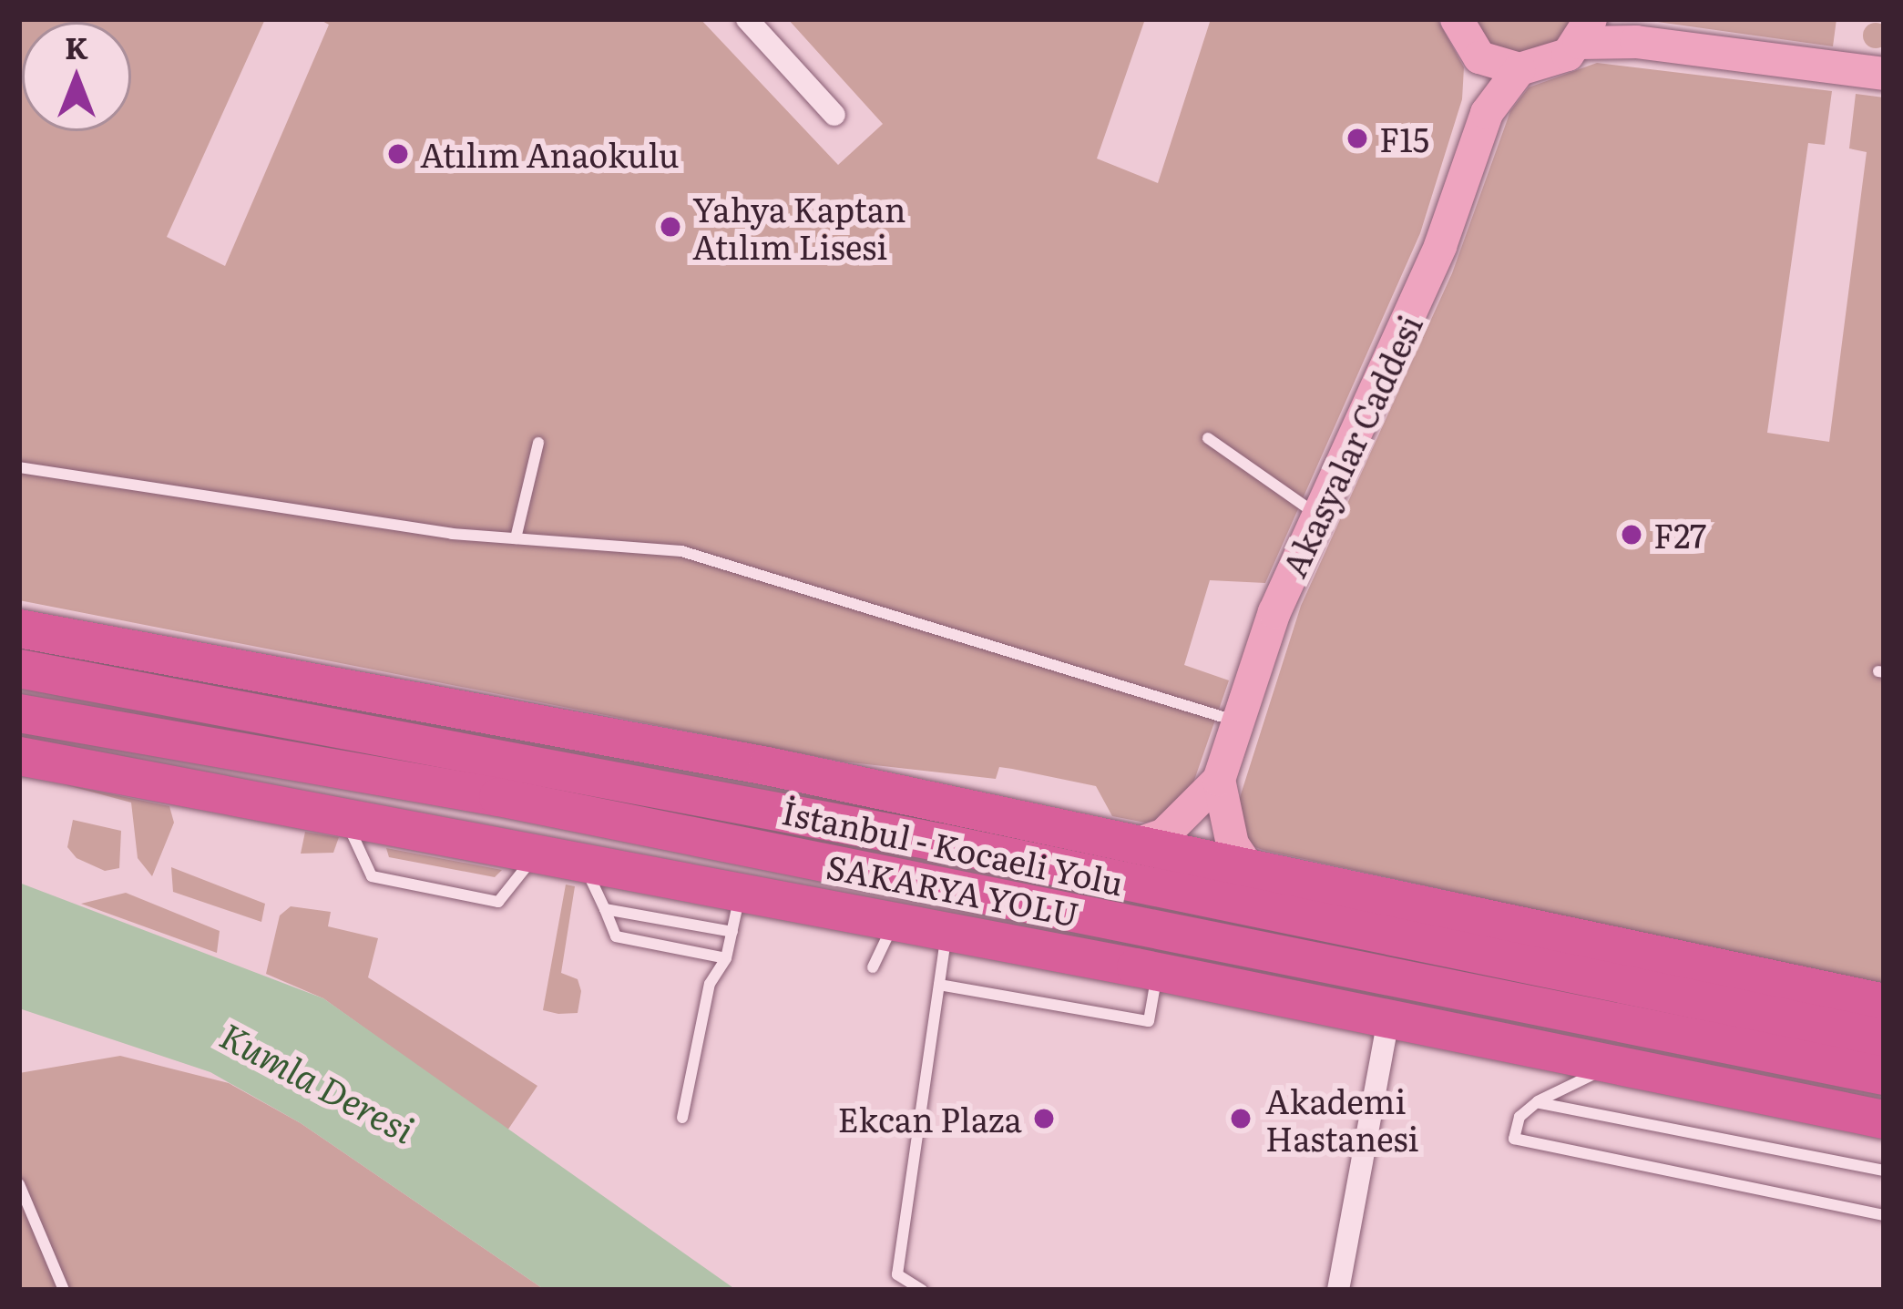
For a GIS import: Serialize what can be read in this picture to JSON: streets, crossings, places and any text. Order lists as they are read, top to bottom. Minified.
{"streets":{"highway":["İstanbul - Kocaeli Yolu","SAKARYA YOLU"],"main road":["Akasyalar Caddesi"]},"water":["Kumla Deresi"],"places":["F15","Atılım Anaokulu","Yahya Kaptan Atılım Lisesi","F27","Ekcan Plaza","Akademi Hastanesi"],"north":"top"}
